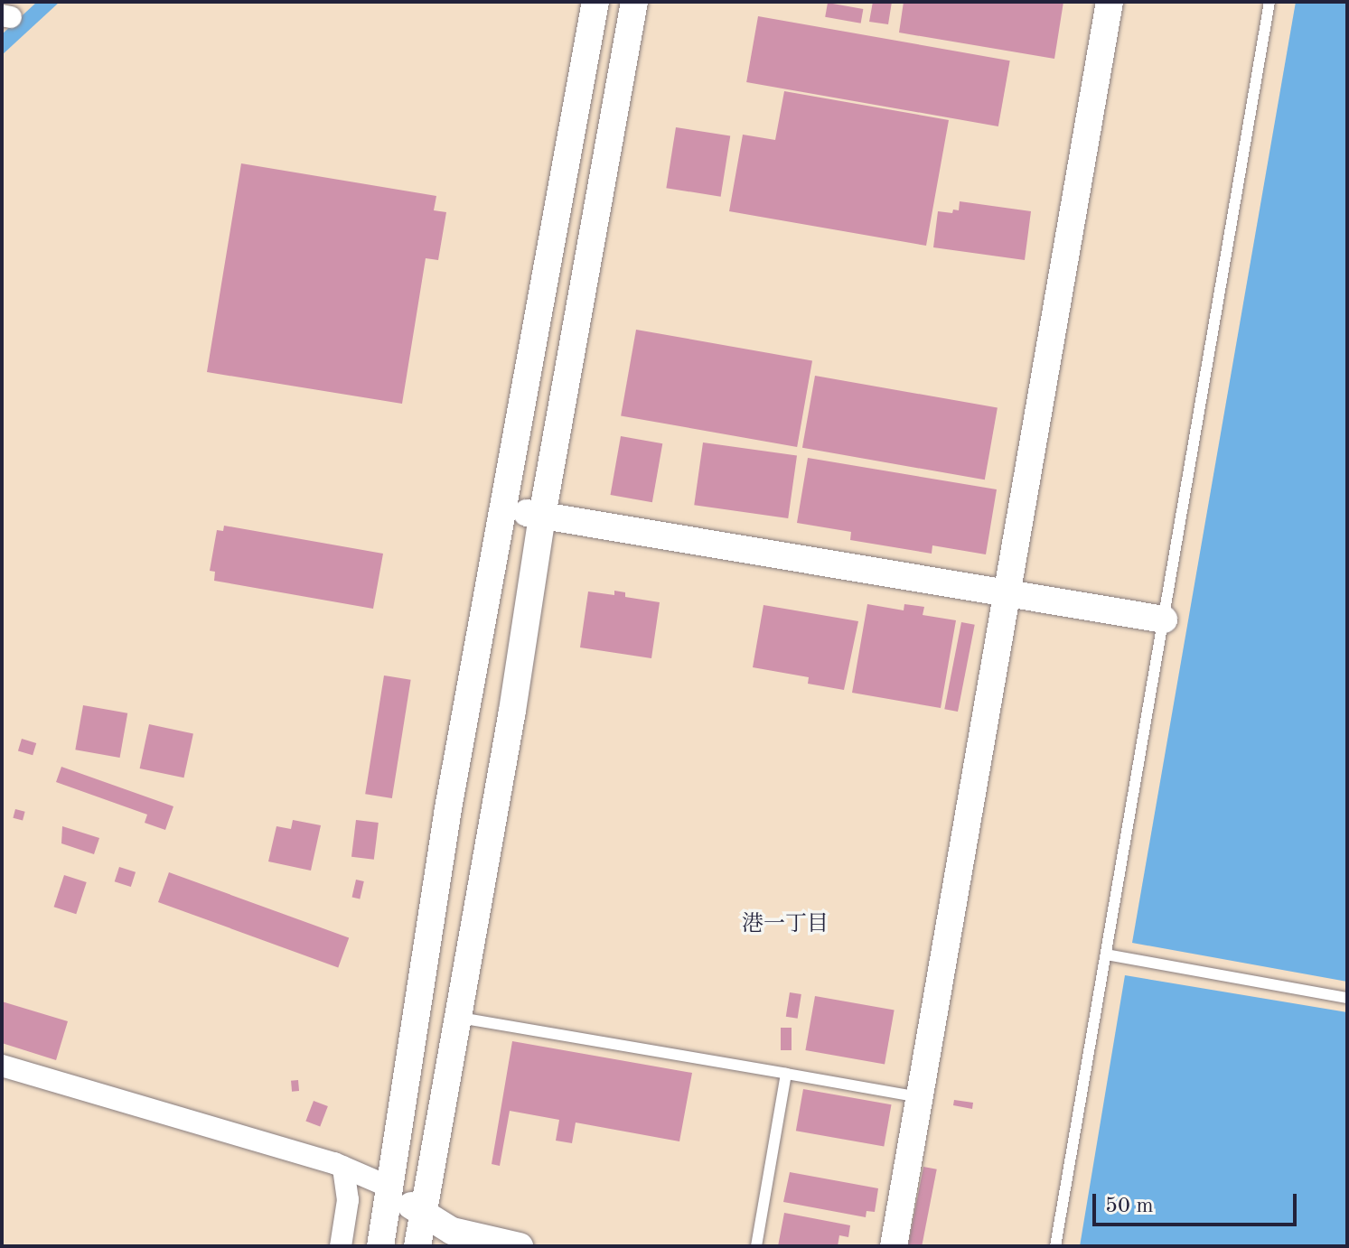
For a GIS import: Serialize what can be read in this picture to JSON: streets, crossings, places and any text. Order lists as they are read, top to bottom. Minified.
{"districts":["港一丁目"],"scale_bar":"50 m"}
